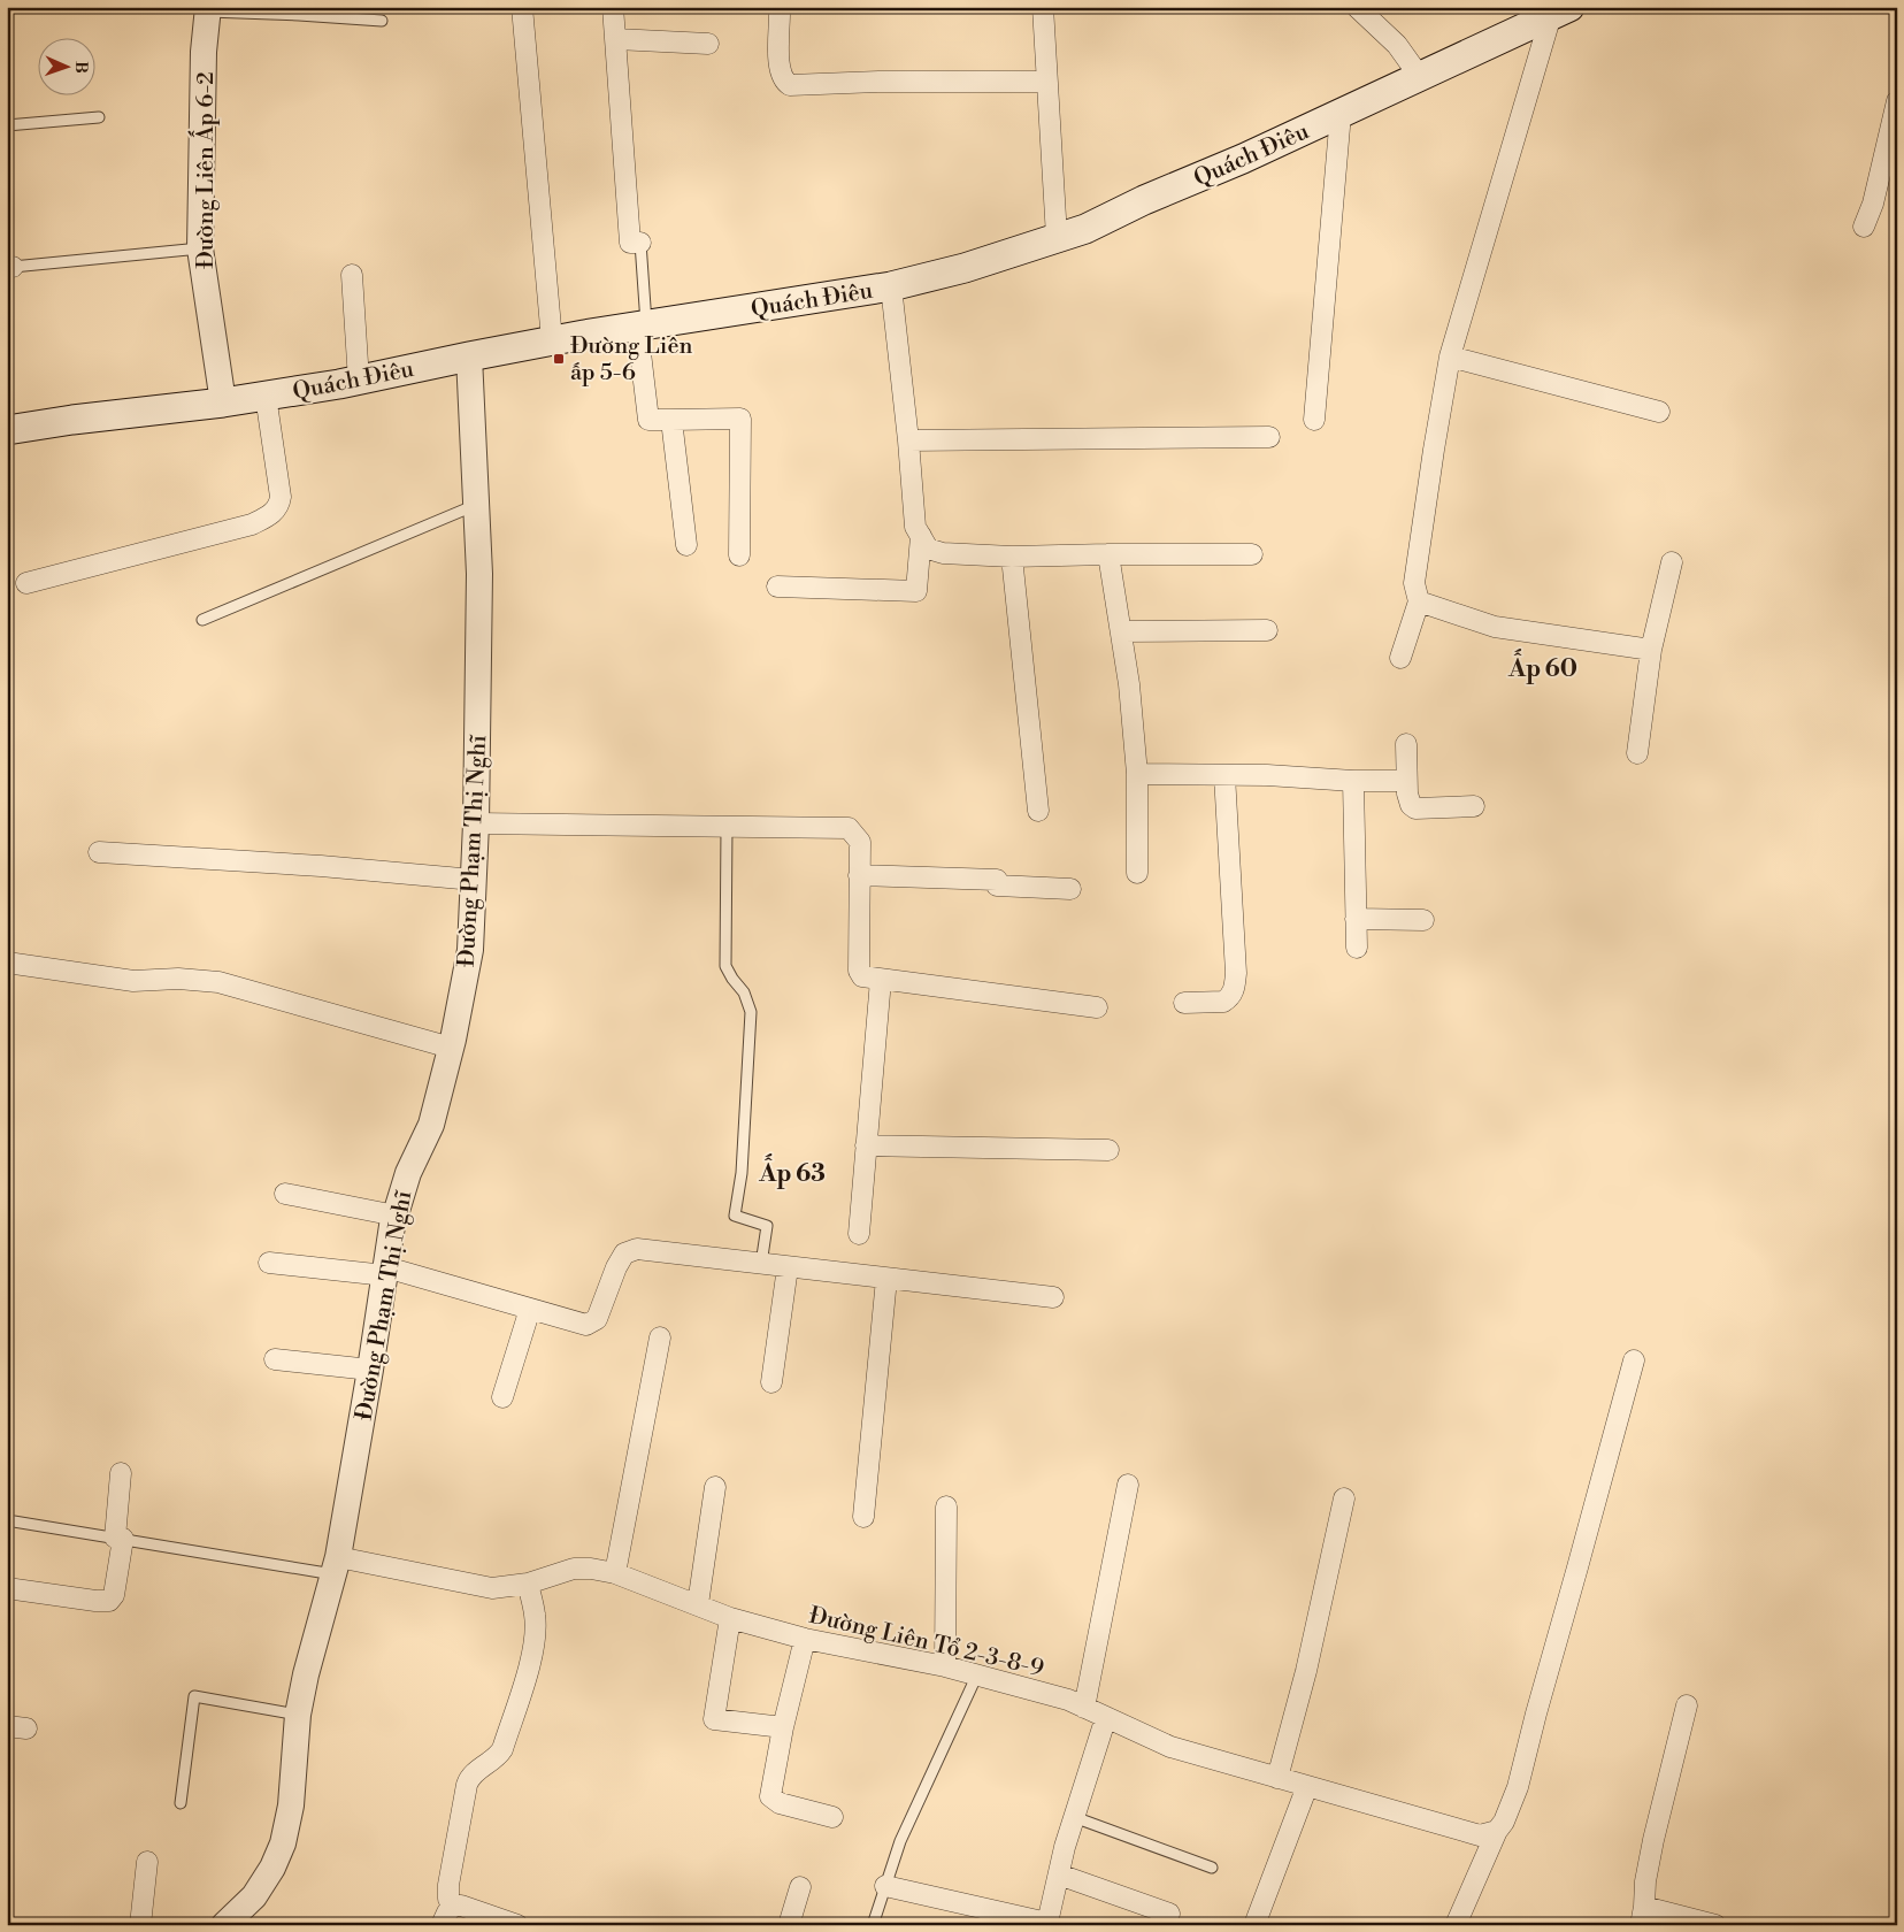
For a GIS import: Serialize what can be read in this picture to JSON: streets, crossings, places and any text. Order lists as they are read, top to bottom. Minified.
{"streets":{"main road":["Quách Điêu"],"street":["Đường Liên Ấp 6-2","Đường Phạm Thị Nghĩ","Đường Liên Tổ 2-3-8-9"]},"crossings":[["Quách Điêu","Đường Liên Ấp 6-2"],["Quách Điêu","Đường Phạm Thị Nghĩ"],["Đường Phạm Thị Nghĩ","Đường Liên Tổ 2-3-8-9"]],"districts":["Ấp 60","Ấp 63"],"places":{"transit":["Đường Liên ấp 5-6"]},"north":"right"}
